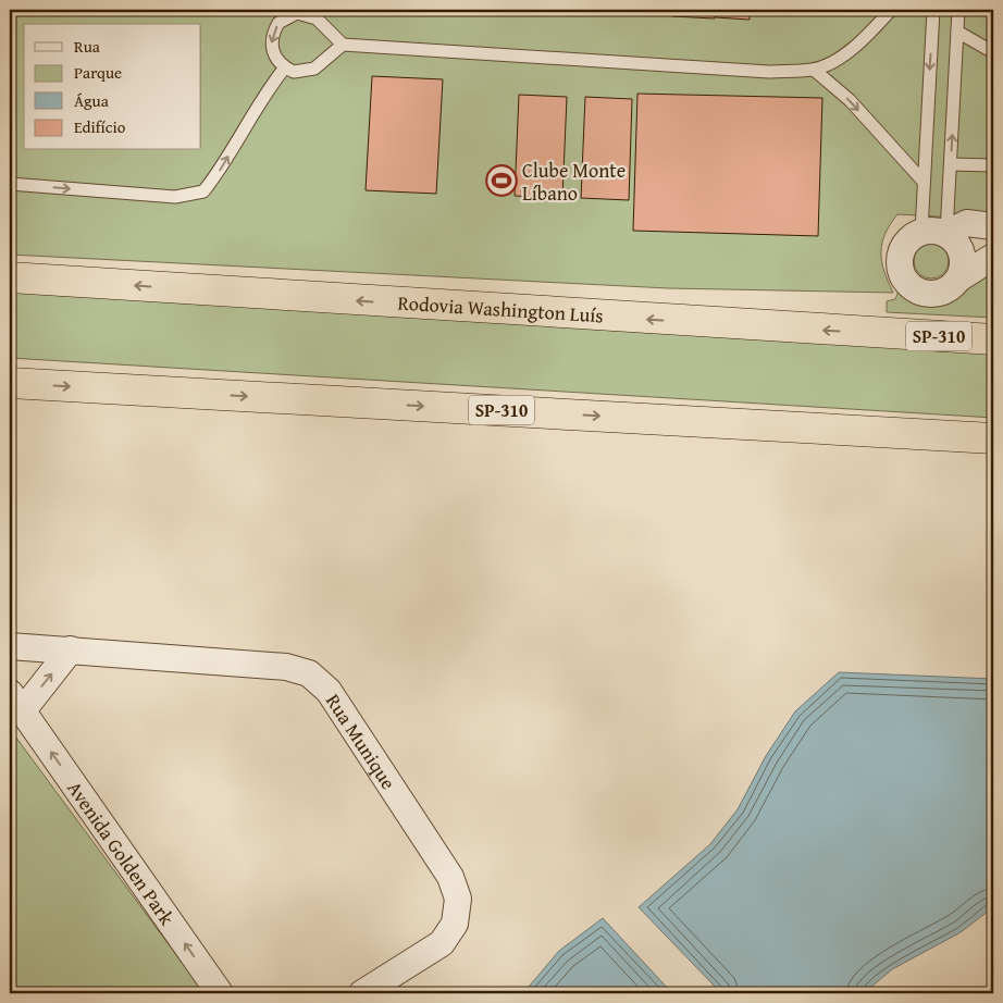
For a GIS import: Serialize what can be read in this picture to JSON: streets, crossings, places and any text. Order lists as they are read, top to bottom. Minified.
{"streets":{"highway":["Rodovia Washington Luís","SP-310"],"street":["Rua Munique","Avenida Golden Park"]},"one_way":["Avenida Golden Park"],"places":{"sports":["Clube Monte Líbano"]},"legend":["Rua","Parque","Água","Edifício"]}
